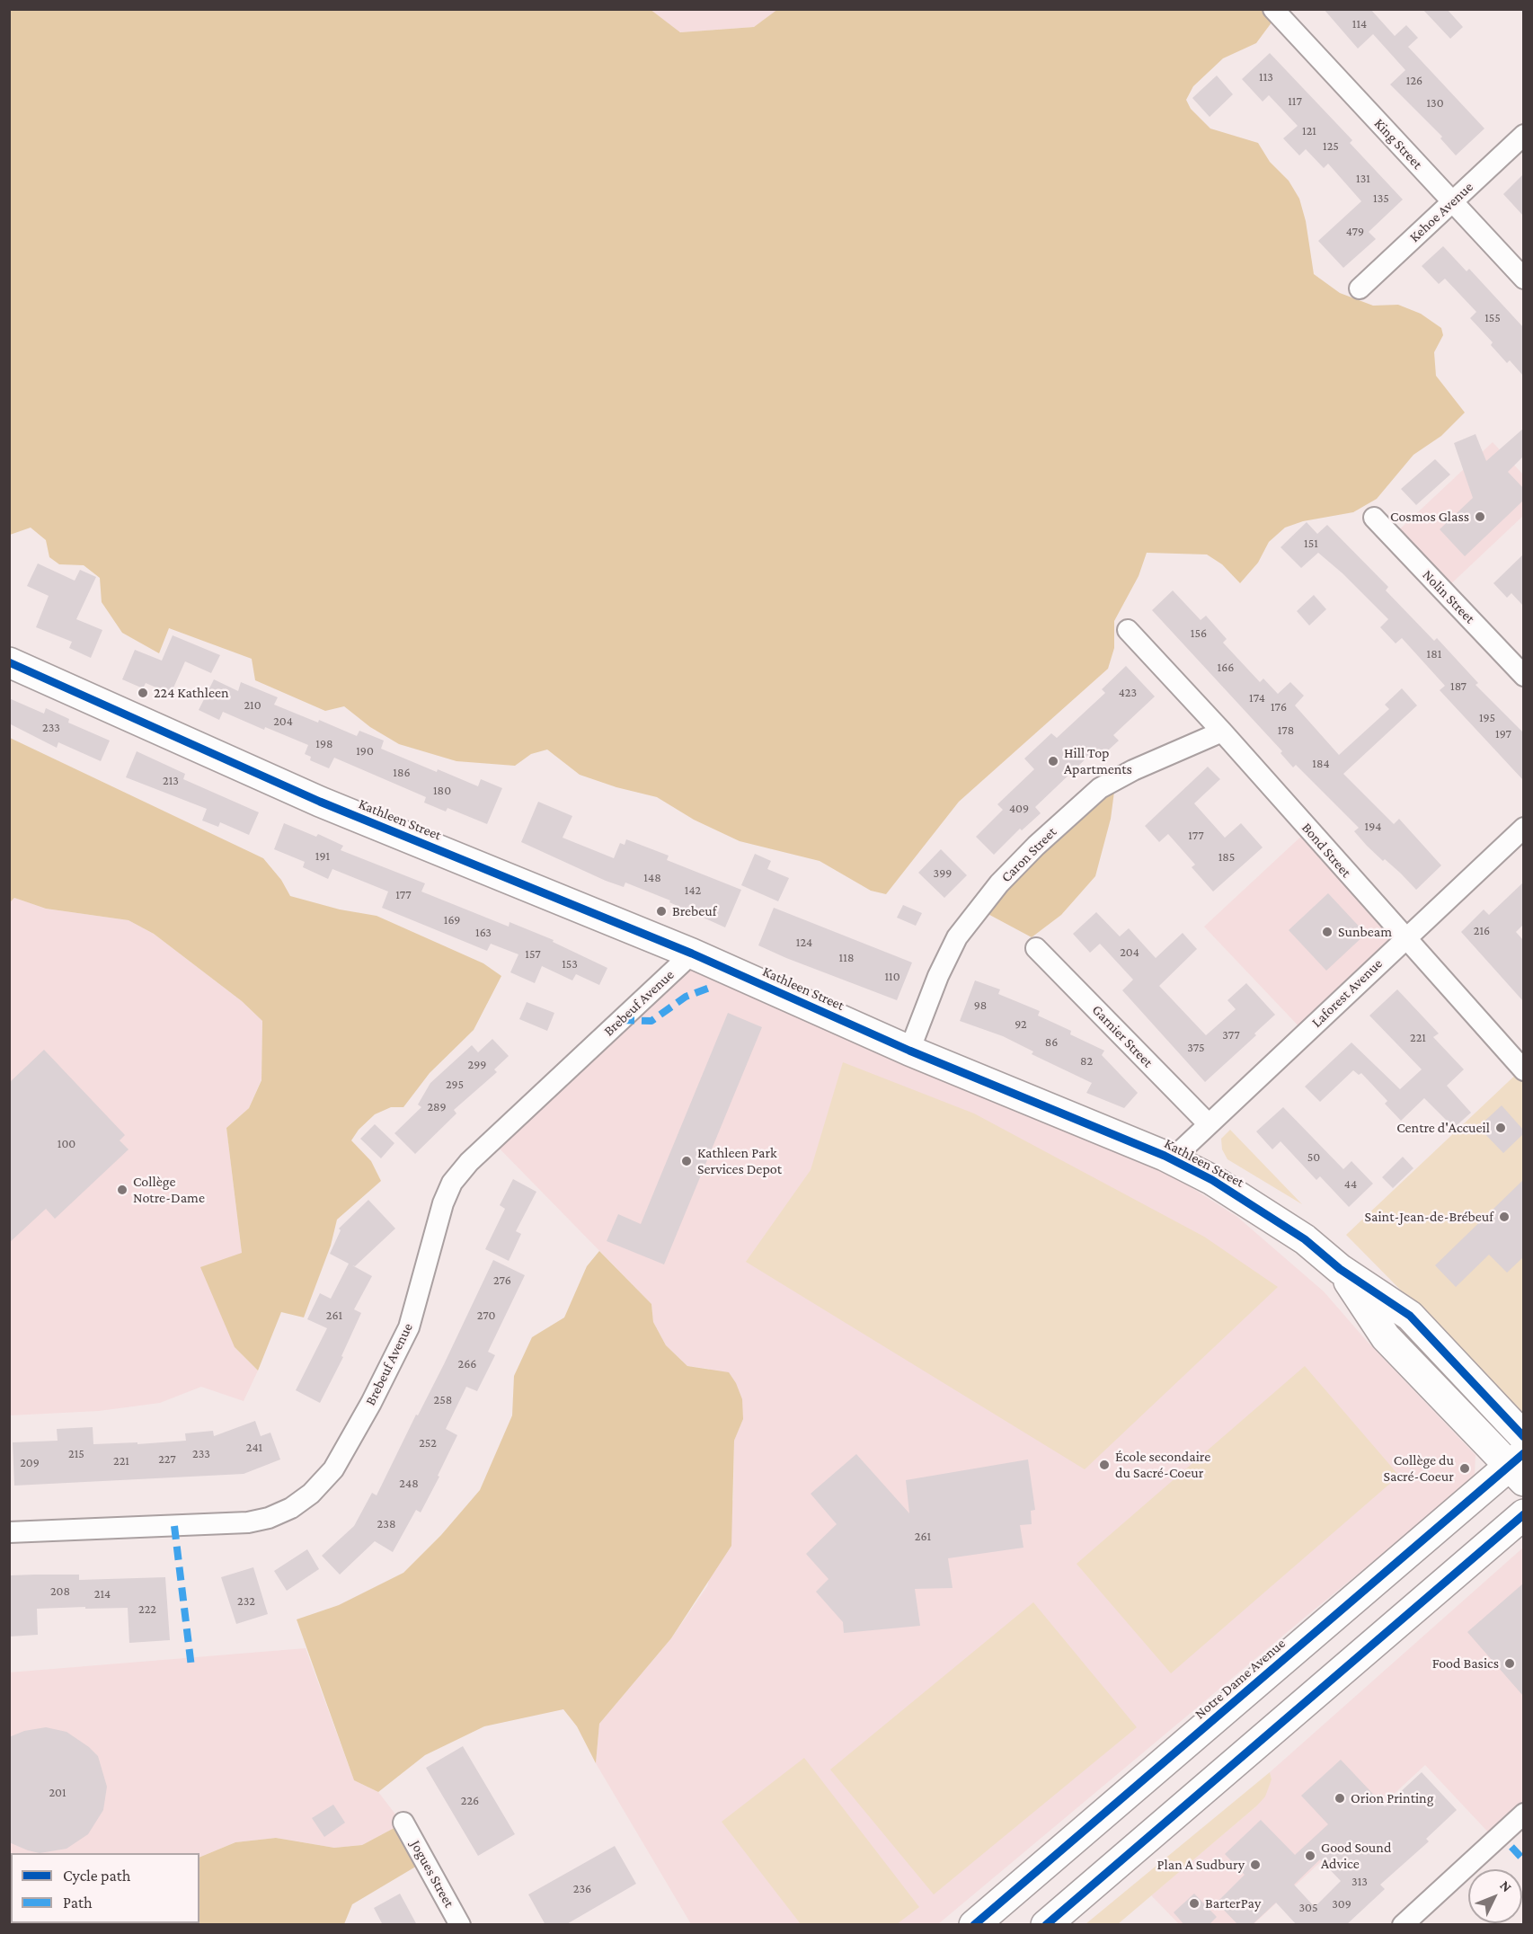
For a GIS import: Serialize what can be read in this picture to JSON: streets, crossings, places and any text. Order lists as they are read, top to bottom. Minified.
{"streets":{"street":["King Street","Kehoe Avenue","Nolin Street","Kathleen Street","Bond Street","Caron Street","Laforest Avenue","Brebeuf Avenue","Garnier Street","Notre Dame Avenue","Jogues Street"]},"crossings":[["King Street","Kehoe Avenue"],["Kathleen Street","Caron Street"],["Kathleen Street","Laforest Avenue"],["Kathleen Street","Brebeuf Avenue"],["Kathleen Street","Notre Dame Avenue"],["Bond Street","Caron Street"],["Bond Street","Laforest Avenue"],["Laforest Avenue","Garnier Street"]],"places":["Cosmos Glass","224 Kathleen","Hill Top Apartments","Brebeuf","Sunbeam","Centre d'Accueil","Kathleen Park Services Depot","Collège Notre-Dame","Saint-Jean-de-Brébeuf","École secondaire du Sacré-Coeur","Collège du Sacré-Coeur","Food Basics","Orion Printing","Good Sound Advice","Plan A Sudbury","BarterPay"],"house_numbers":["114","113","126","117","130","121","125","131","135","479","155","151","156","181","166","187","423","174","210","176","195","204","233","178","197","198","190","184","186","213","180","409","194","177","191","185","399","148","142","177","169","216","163","124","204","157","118","153","110","98","92","377","221","86","375","82","299","295","289","100","50","44","276","261","270","266","258","252","241","215","233","227","221","209","248","238","261","208","214","232","222","201","226","313","236","309","305"],"legend":["Cycle path","Path"],"north":"top right"}
